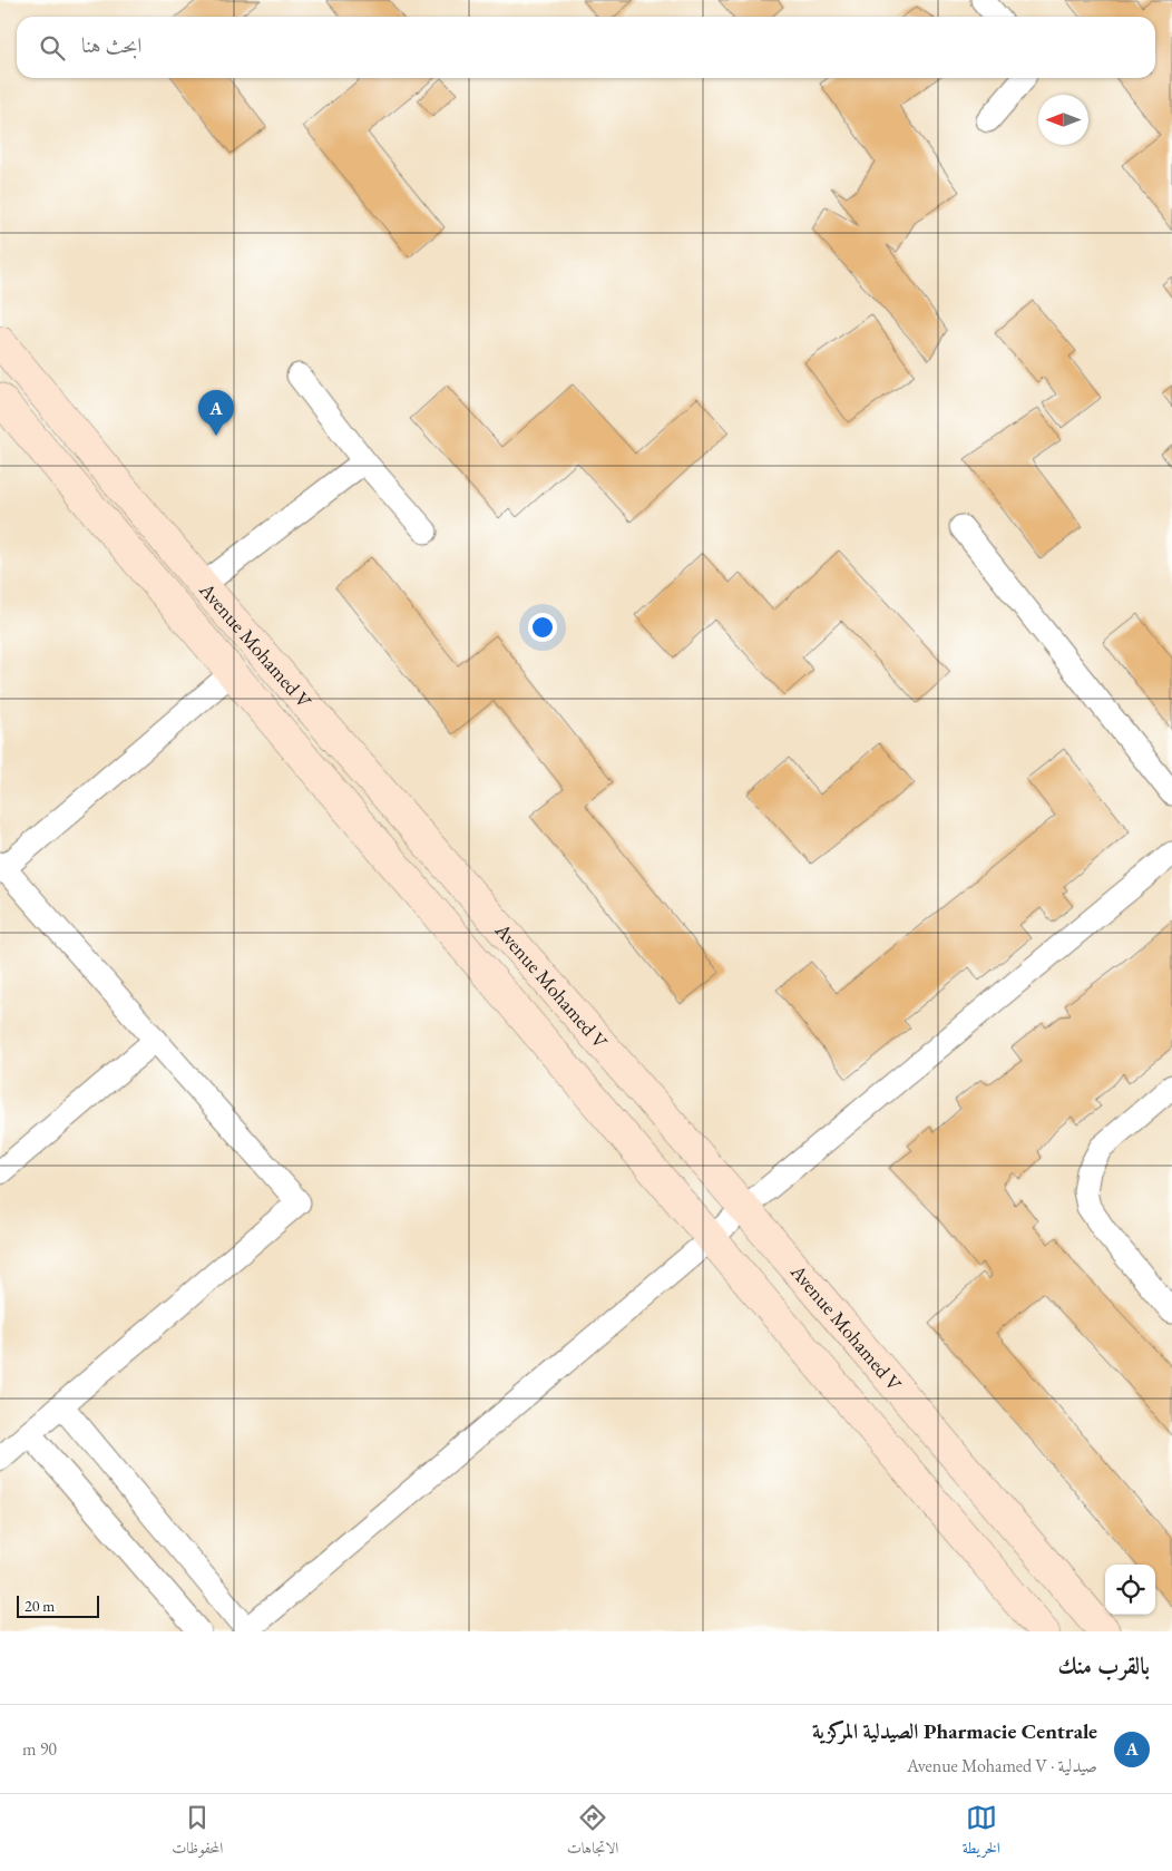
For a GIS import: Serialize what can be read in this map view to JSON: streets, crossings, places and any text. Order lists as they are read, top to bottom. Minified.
{"streets":{"street":["Avenue Mohamed V"]},"scale_bar":"20 m","north":"left","page":{"search":"ابحث هنا","pins":"A","scale":"20 m","heading":"بالقرب منك","list":[{"mark":"A","name":"Pharmacie Centrale الصيدلية المركزية","note":"صيدلية · Avenue Mohamed V","value":"90 m"}],"nav":["الخريطة","الاتجاهات","المحفوظات"]}}
